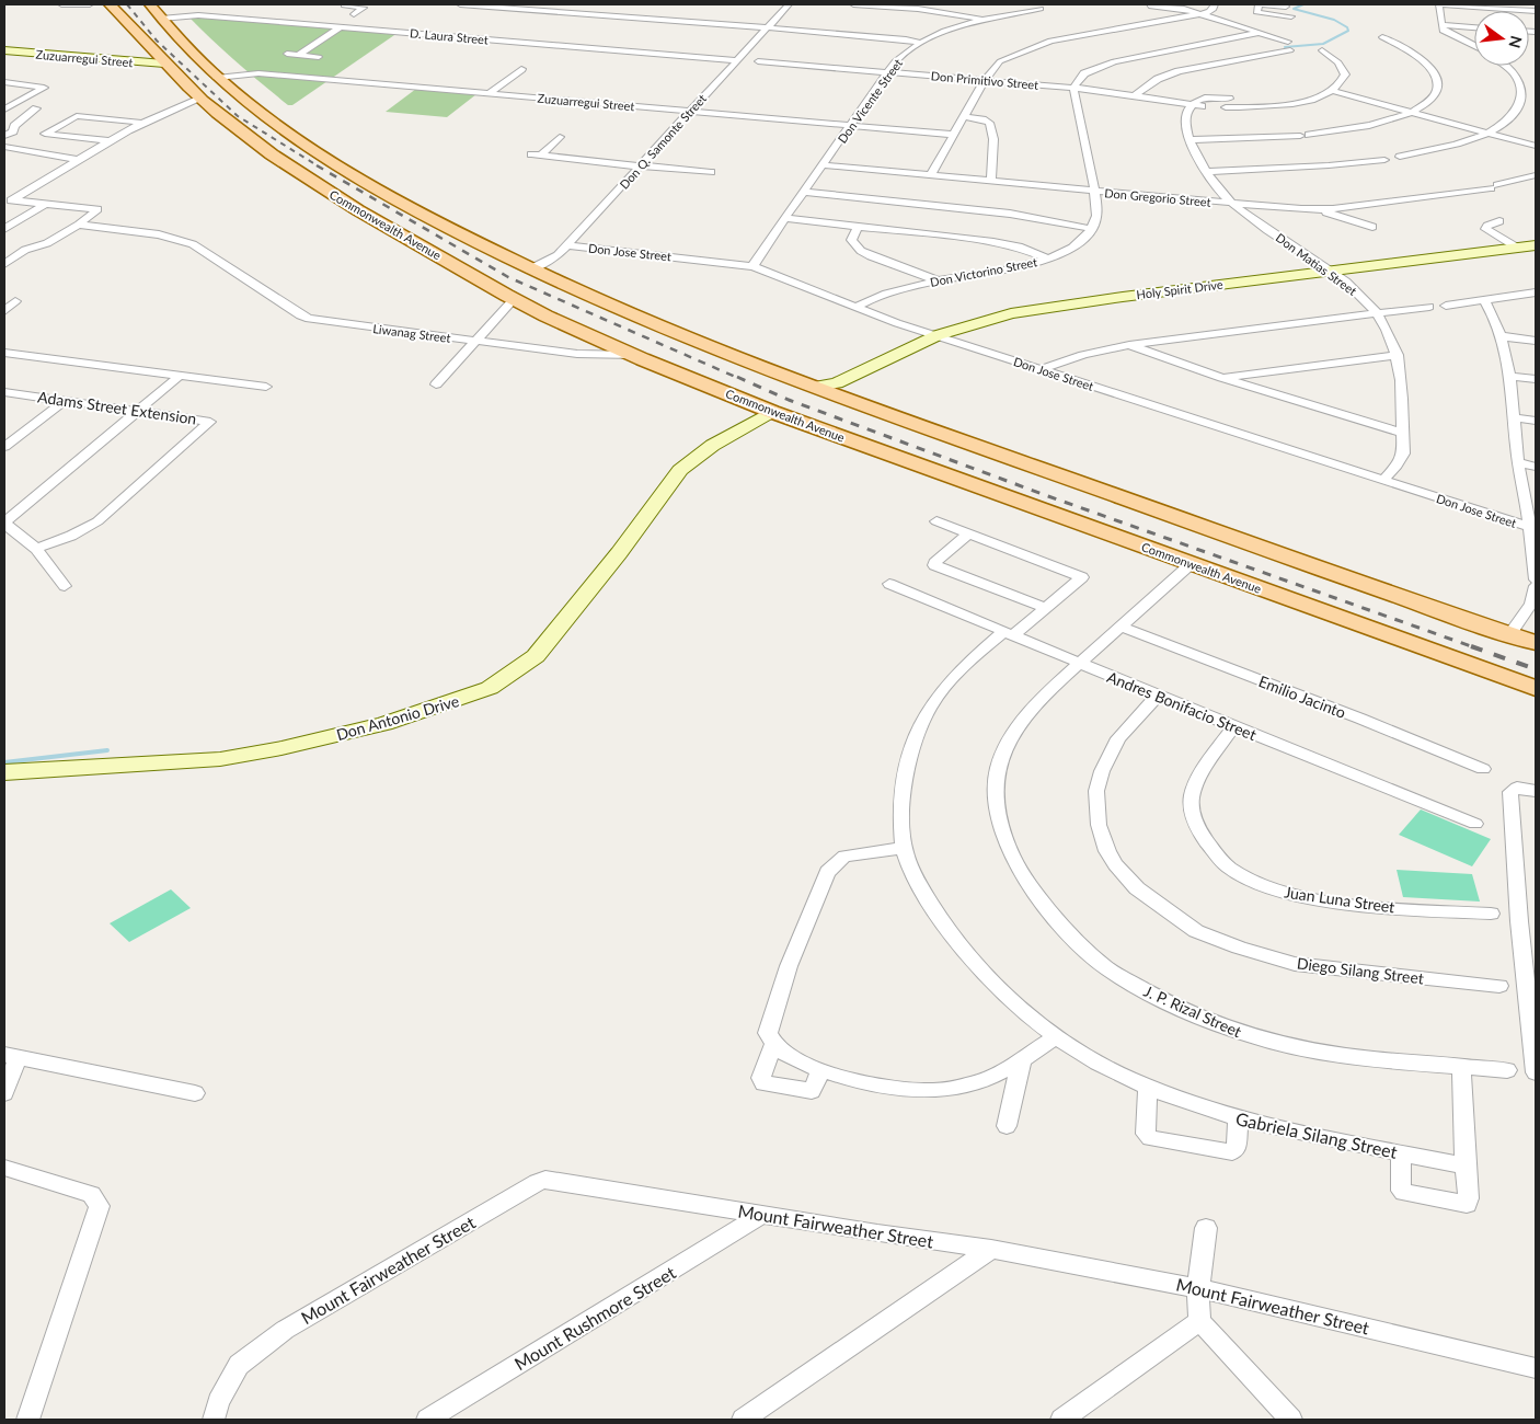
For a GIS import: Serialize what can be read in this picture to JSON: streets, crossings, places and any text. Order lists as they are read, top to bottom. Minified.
{"streets":{"main road":["Commonwealth Avenue"],"street":["D. Laura Street","Zuzuarregui Street","Don Primitivo Street","Don Vicente Street","Don Q. Samonte Street","Don Gregorio Street","Don Jose Street","Don Matias Street","Don Victorino Street","Holy Spirit Drive","Liwanag Street","Adams Street Extension","Emilio Jacinto","Andres Bonifacio Street","Don Antonio Drive","Juan Luna Street","Diego Silang Street","J. P. Rizal Street","Gabriela Silang Street","Mount Fairweather Street","Mount Rushmore Street"]},"crossings":[["D. Laura Street","Don Q. Samonte Street"],["D. Laura Street","Commonwealth Avenue"],["Zuzuarregui Street","Don Vicente Street"],["Zuzuarregui Street","Don Q. Samonte Street"],["Zuzuarregui Street","Commonwealth Avenue"],["Don Primitivo Street","Don Vicente Street"],["Don Vicente Street","Don Gregorio Street"],["Don Vicente Street","Don Jose Street"],["Don Q. Samonte Street","Commonwealth Avenue"],["Don Q. Samonte Street","Don Jose Street"],["Don Gregorio Street","Don Matias Street"],["Commonwealth Avenue","Holy Spirit Drive"],["Commonwealth Avenue","Liwanag Street"],["Commonwealth Avenue","Don Antonio Drive"],["Commonwealth Avenue","J. P. Rizal Street"],["Don Jose Street","Don Matias Street"],["Don Jose Street","Don Victorino Street"],["Don Jose Street","Holy Spirit Drive"],["Don Matias Street","Holy Spirit Drive"],["Emilio Jacinto","J. P. Rizal Street"],["Andres Bonifacio Street","Juan Luna Street"],["Andres Bonifacio Street","Diego Silang Street"],["Andres Bonifacio Street","J. P. Rizal Street"],["Andres Bonifacio Street","Gabriela Silang Street"],["Mount Fairweather Street","Mount Rushmore Street"]],"north":"right"}
